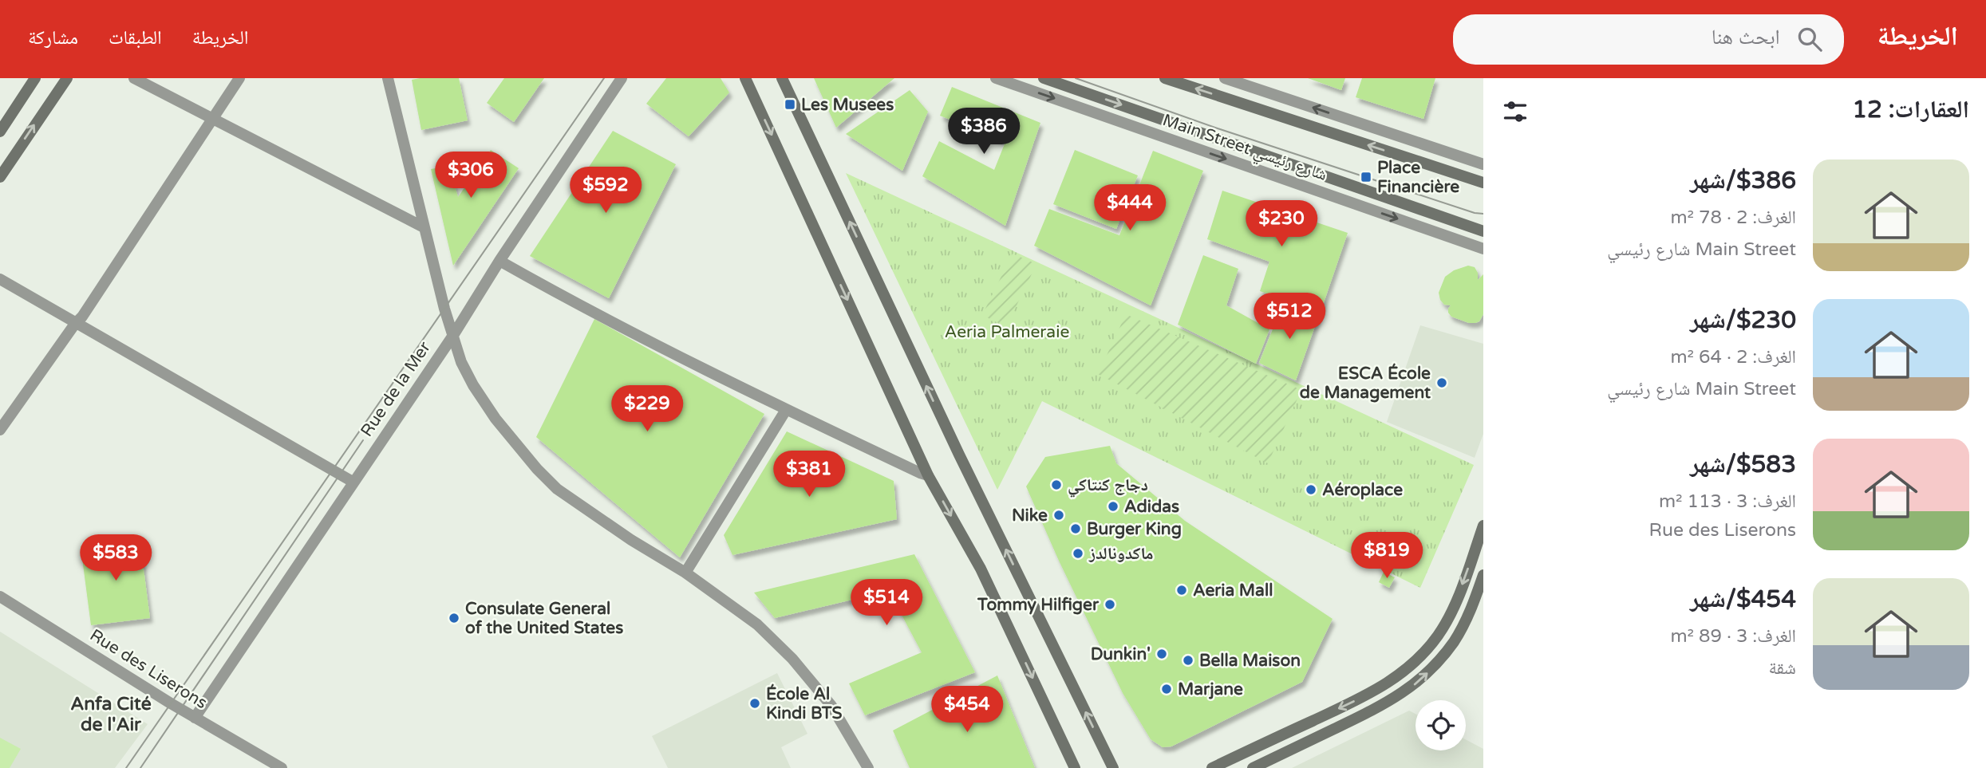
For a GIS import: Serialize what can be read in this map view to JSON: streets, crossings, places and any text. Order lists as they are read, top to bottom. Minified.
{"streets":{"main road":["Main Street شارع رئيسي"],"street":["Rue de la Mer","Rue des Liserons"]},"crossings":[["Rue de la Mer","Rue des Liserons"]],"one_way":["Main Street شارع رئيسي"],"districts":["Anfa Cité de l'Air"],"parks":["Aeria Palmeraie"],"places":{"transit":["Les Musees","Place Financière"],"other":["ESCA École de Management","دجاج كنتاكي","Aéroplace","Adidas","Nike","Burger King","ماكدونالدز","Aeria Mall","Tommy Hilfiger","Consulate General of the United States","Dunkin'","Bella Maison","Marjane","École Al Kindi BTS"]},"page":{"header":"الخريطة","search":"ابحث هنا","nav":["الخريطة","الطبقات","مشاركة"],"heading":"العقارات: 12","price":["$386","$306","$592","$444","$230","$512","$229","$381","$819","$583","$514","$454"],"list":[{"name":"$386/شهر","note":"الغرف: 2 · 78 m² · Main Street شارع رئيسي"},{"name":"$230/شهر","note":"الغرف: 2 · 64 m² · Main Street شارع رئيسي"},{"name":"$583/شهر","note":"الغرف: 3 · 113 m² · Rue des Liserons"},{"name":"$454/شهر","note":"الغرف: 3 · 89 m² · شقة"}]}}
